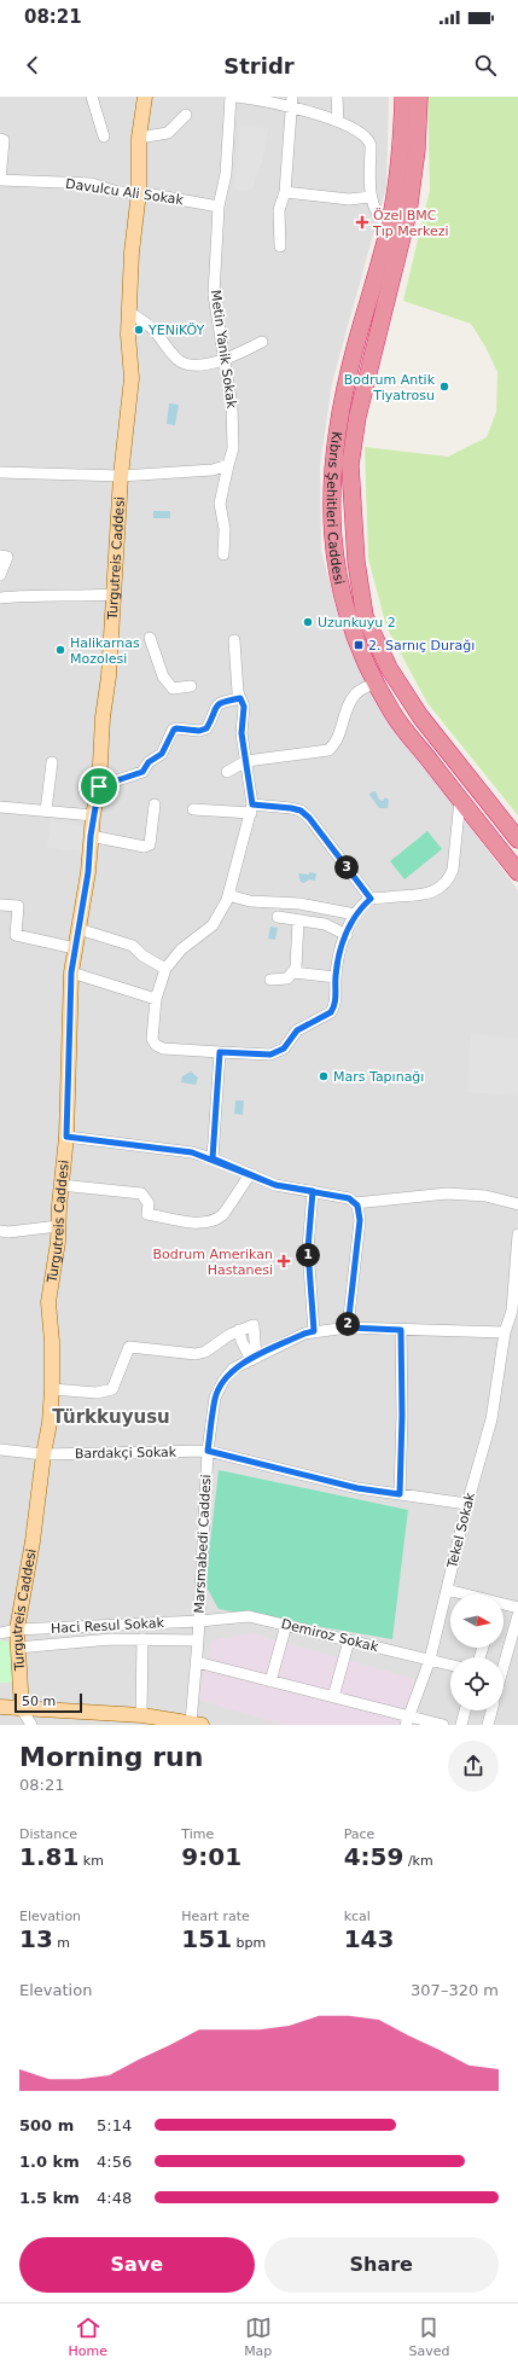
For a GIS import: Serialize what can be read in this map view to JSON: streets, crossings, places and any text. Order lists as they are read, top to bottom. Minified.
{"streets":{"highway":["Kıbrıs Şehitleri Caddesi"],"main road":["Turgutreis Caddesi"],"street":["Davulcu Ali Sokak","Metin Yanik Sokak","Bardakçi Sokak","Tekel Sokak","Marsmabedi Caddesi","Haci Resul Sokak","Demiroz Sokak"]},"crossings":[["Davulcu Ali Sokak","Metin Yanik Sokak"],["Davulcu Ali Sokak","Turgutreis Caddesi"],["Turgutreis Caddesi","Bardakçi Sokak"],["Turgutreis Caddesi","Haci Resul Sokak"],["Bardakçi Sokak","Tekel Sokak"],["Bardakçi Sokak","Marsmabedi Caddesi"],["Tekel Sokak","Marsmabedi Caddesi"],["Tekel Sokak","Demiroz Sokak"],["Marsmabedi Caddesi","Haci Resul Sokak"],["Marsmabedi Caddesi","Demiroz Sokak"],["Haci Resul Sokak","Demiroz Sokak"]],"districts":["Türkkuyusu"],"places":{"health":["Özel BMC Tıp Merkezi","Bodrum Amerikan Hastanesi"],"other":["YENiKÖY","Bodrum Antik Tiyatrosu","Uzunkuyu 2","Halikarnas Mozolesi","Mars Tapınağı"],"transit":["2. Sarnıç Durağı"]},"scale_bar":"50 m","north":"right","page":{"status":"08:21","header":"Stridr","pins":["3","1","2"],"scale":"50 m","heading":["Morning run","08:21"],"stats":[["Distance","1.81 km"],["Time","9:01"],["Pace","4:59 /km"],["Elevation","13 m"],["Heart rate","151 bpm"],["kcal","143"]],"chart":["Elevation","307–320 m"],"list":[{"name":"500 m","note":"5:14"},{"name":"1.0 km","note":"4:56"},{"name":"1.5 km","note":"4:48"}],"buttons":["Save","Share"],"tabs":["Home","Map","Saved"]}}
